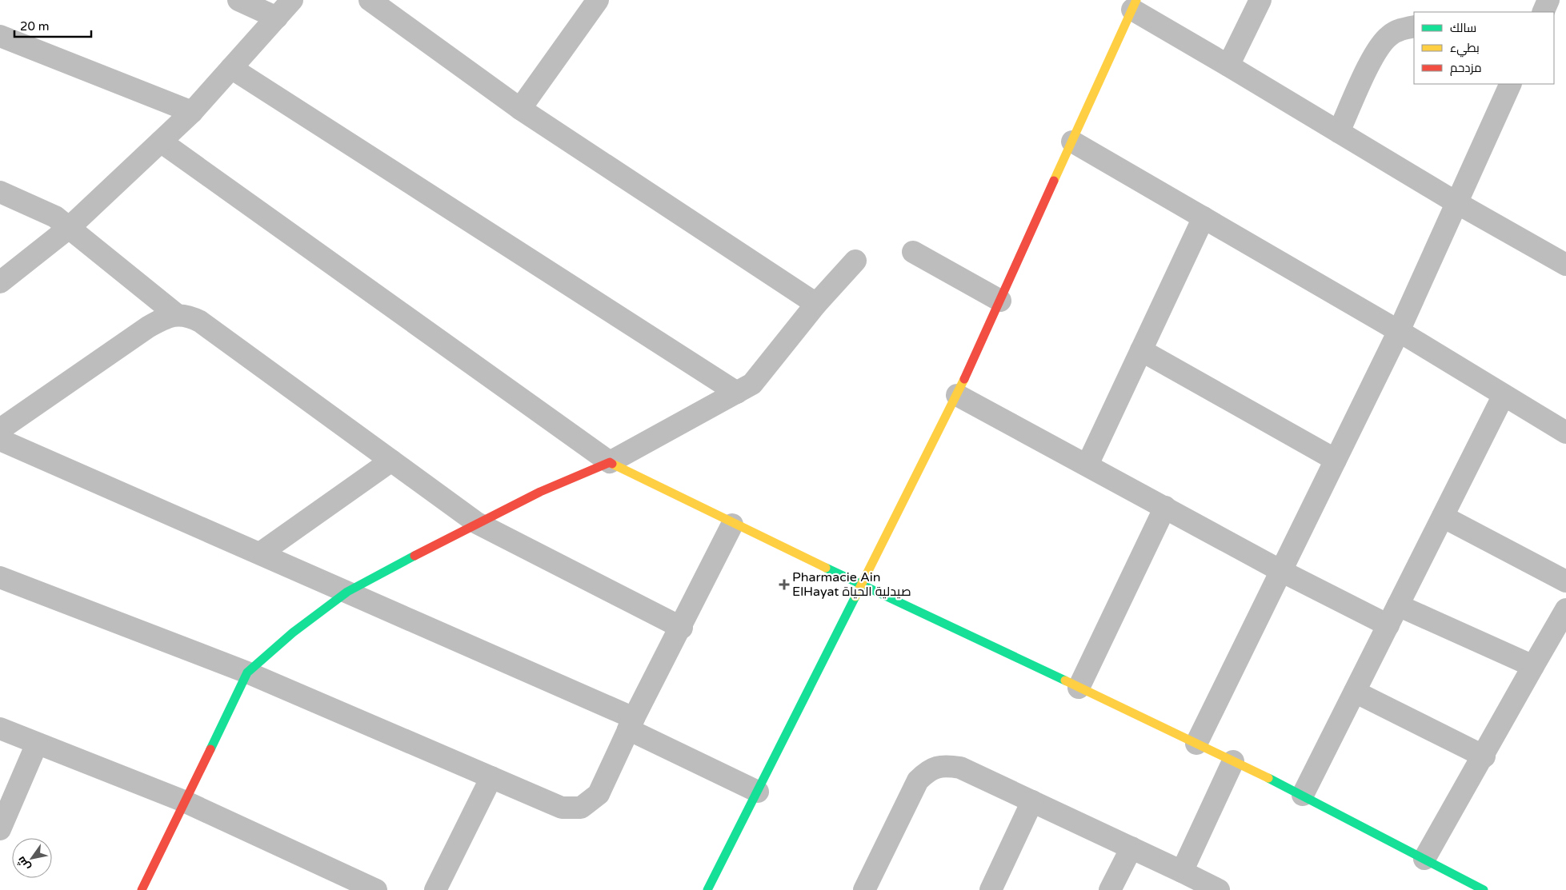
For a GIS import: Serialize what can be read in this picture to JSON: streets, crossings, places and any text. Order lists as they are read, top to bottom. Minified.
{"places":{"health":["Pharmacie Ain ElHayat صيدلية الحياة"]},"legend":["سالك","بطيء","مزدحم"],"scale_bar":"20 m","north":"bottom left"}
